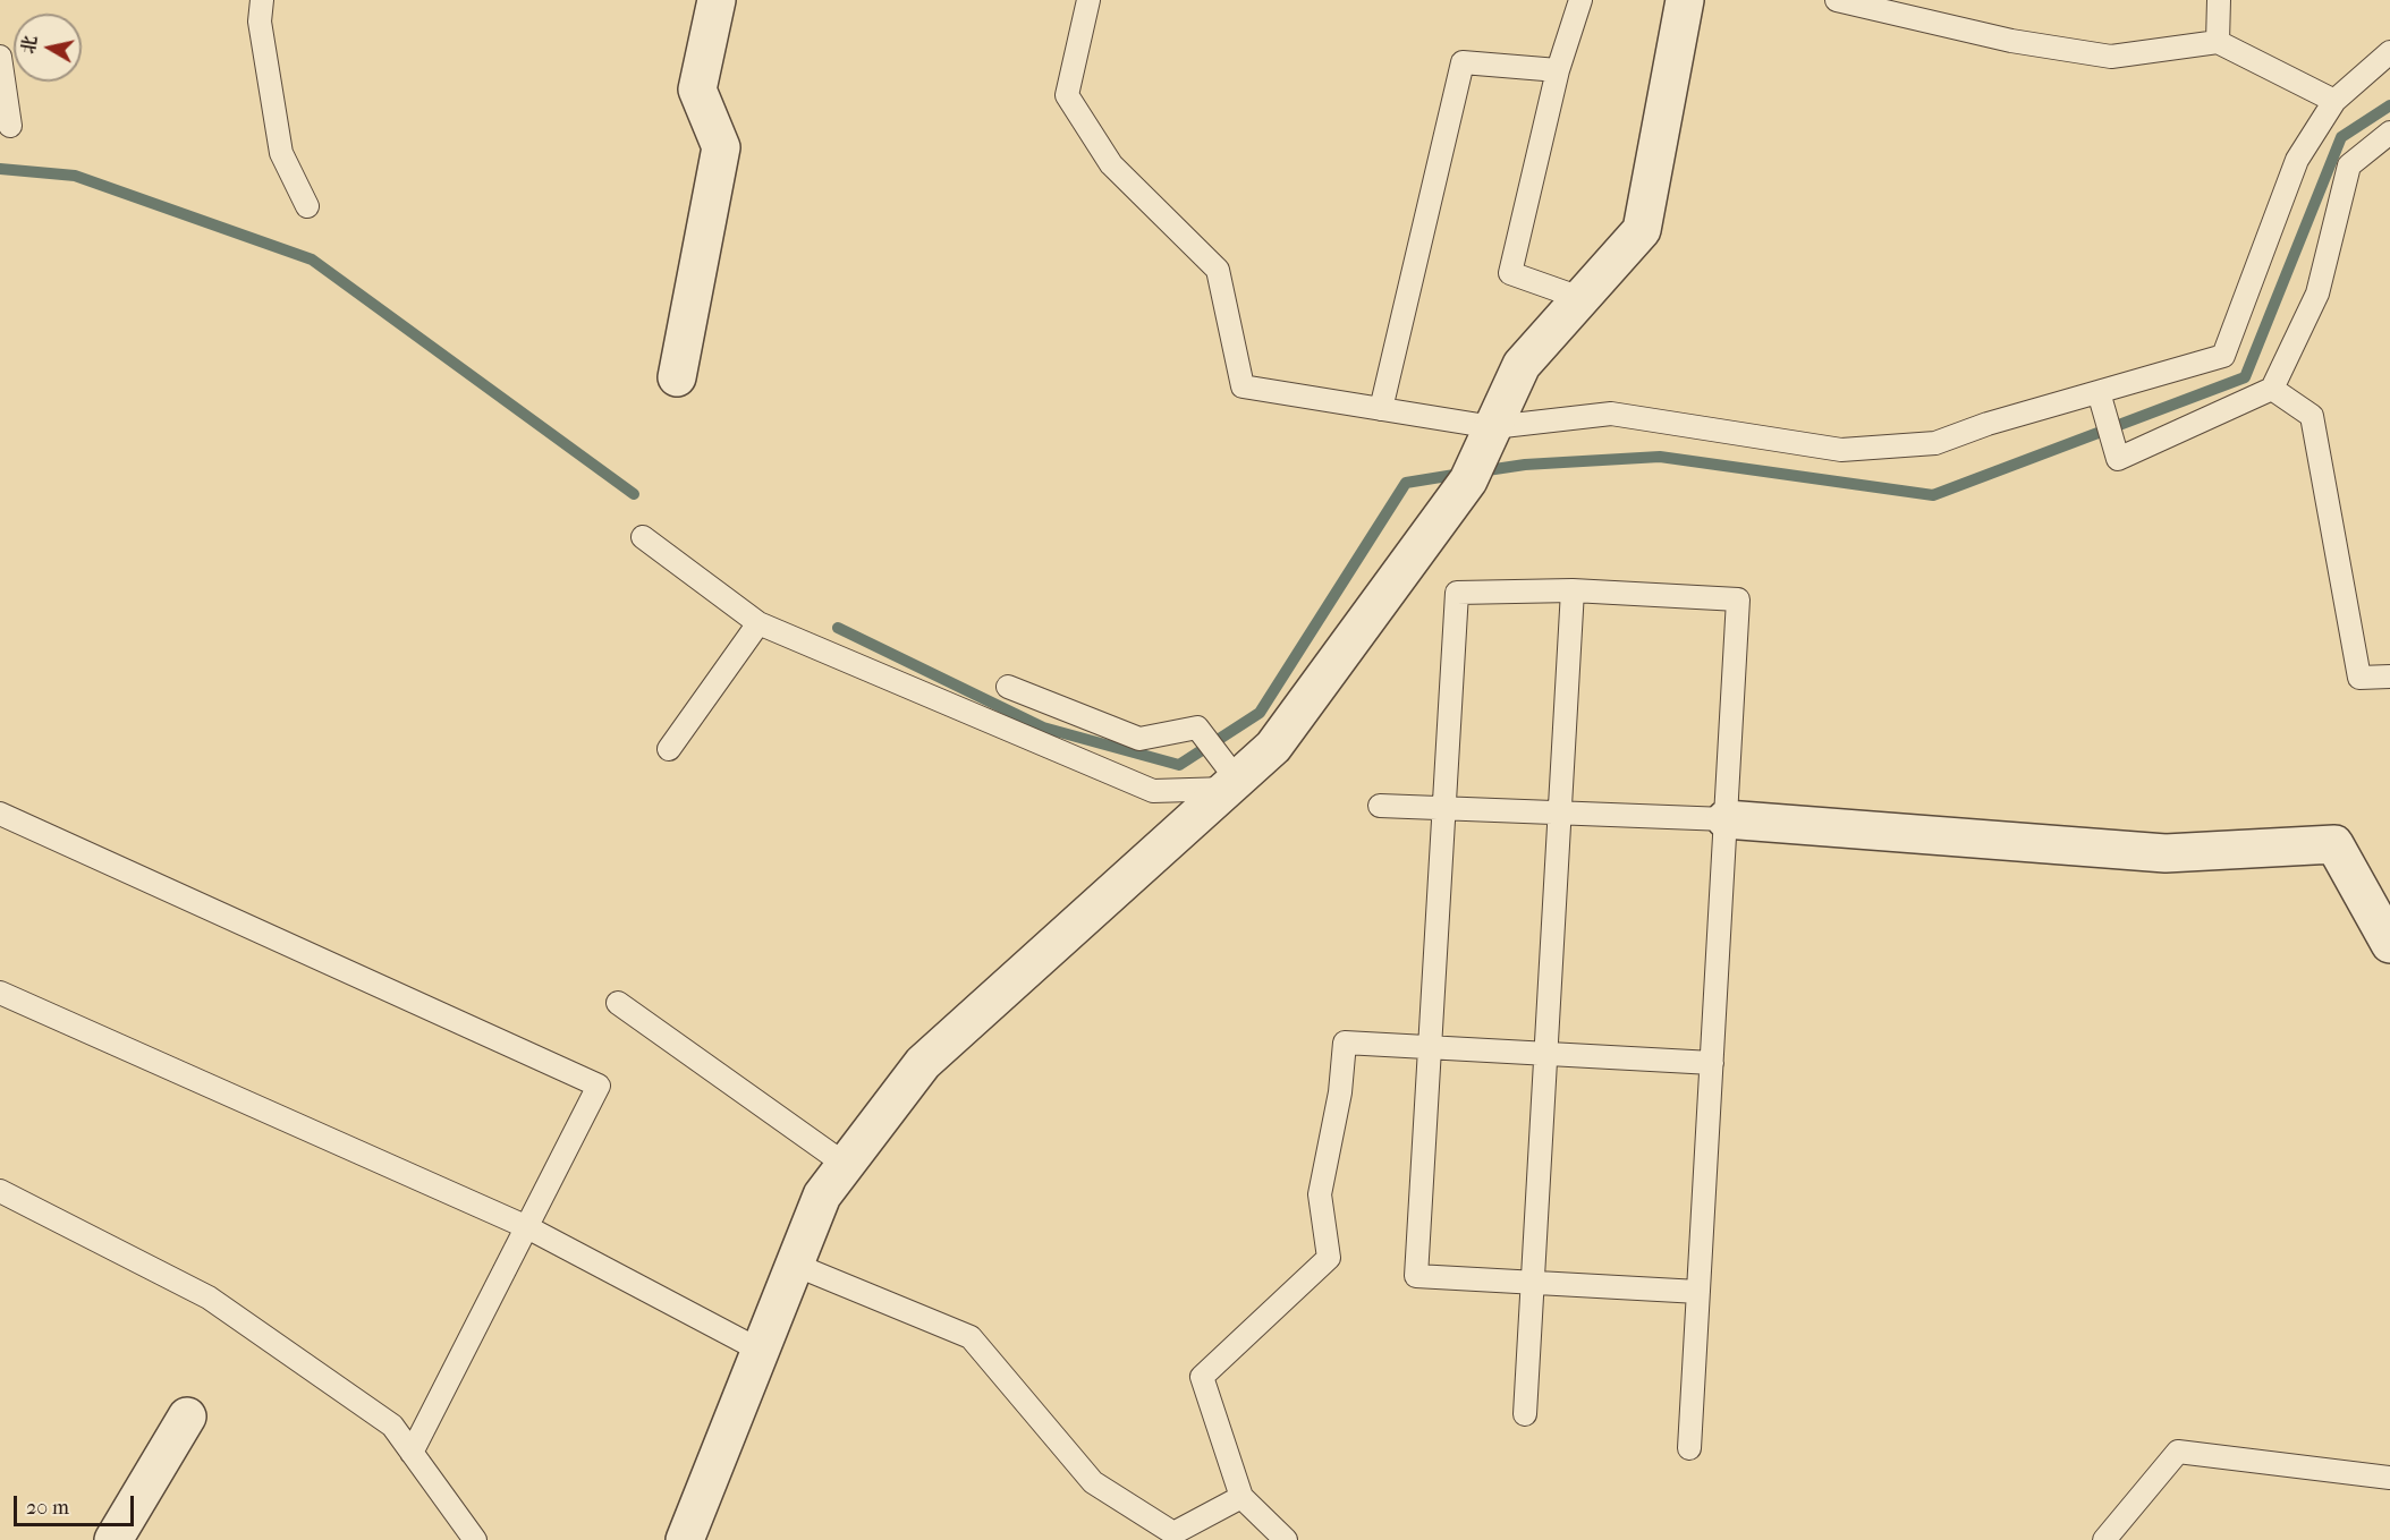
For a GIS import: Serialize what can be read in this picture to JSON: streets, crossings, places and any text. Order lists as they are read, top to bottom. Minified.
{"scale_bar":"20 m","north":"left"}
